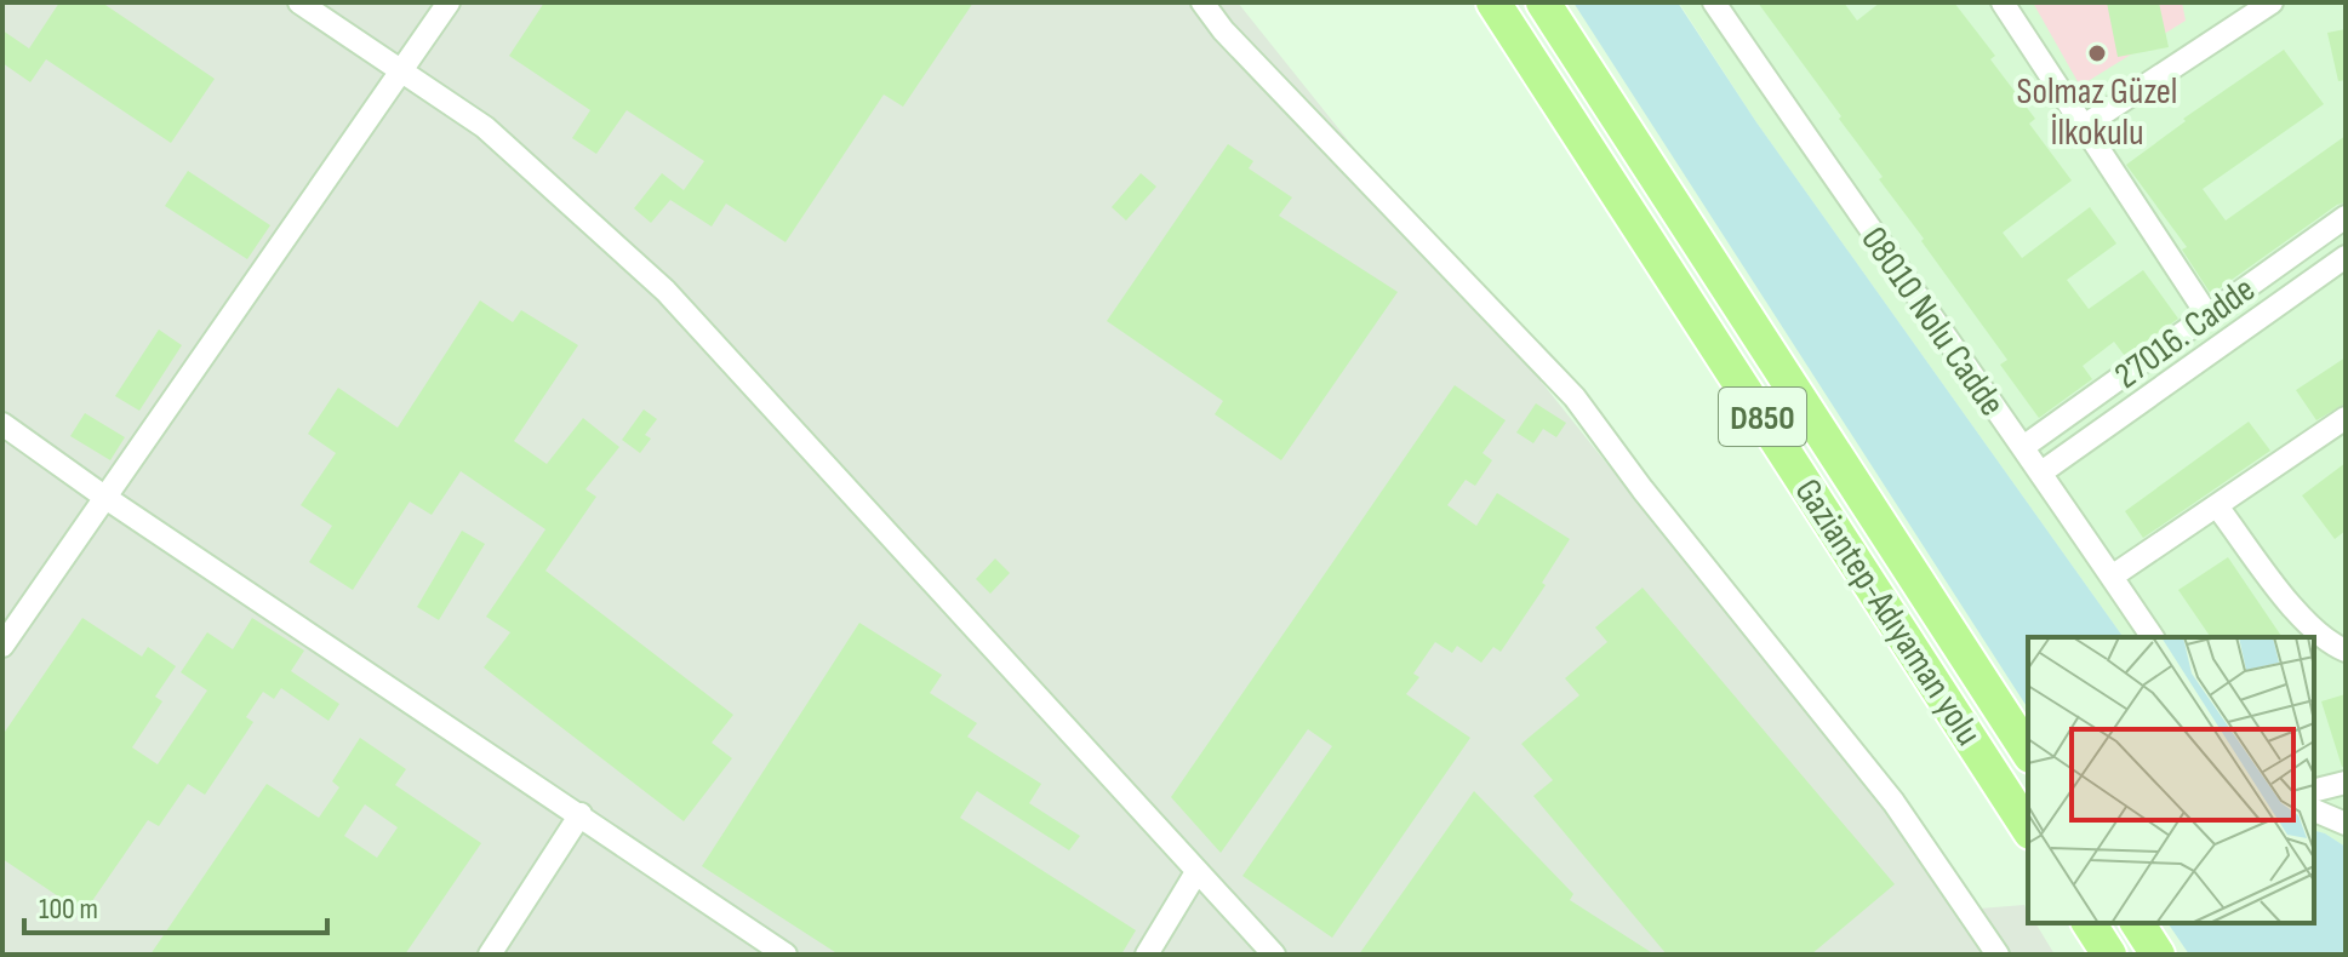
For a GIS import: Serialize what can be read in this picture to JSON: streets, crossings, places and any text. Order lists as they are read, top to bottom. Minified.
{"streets":{"highway":["D850","Gaziantep-Adıyaman yolu"],"street":["08010 Nolu Cadde","27016. Cadde"]},"crossings":[["08010 Nolu Cadde","27016. Cadde"]],"places":["Solmaz Güzel İlkokulu"],"scale_bar":"100 m"}
